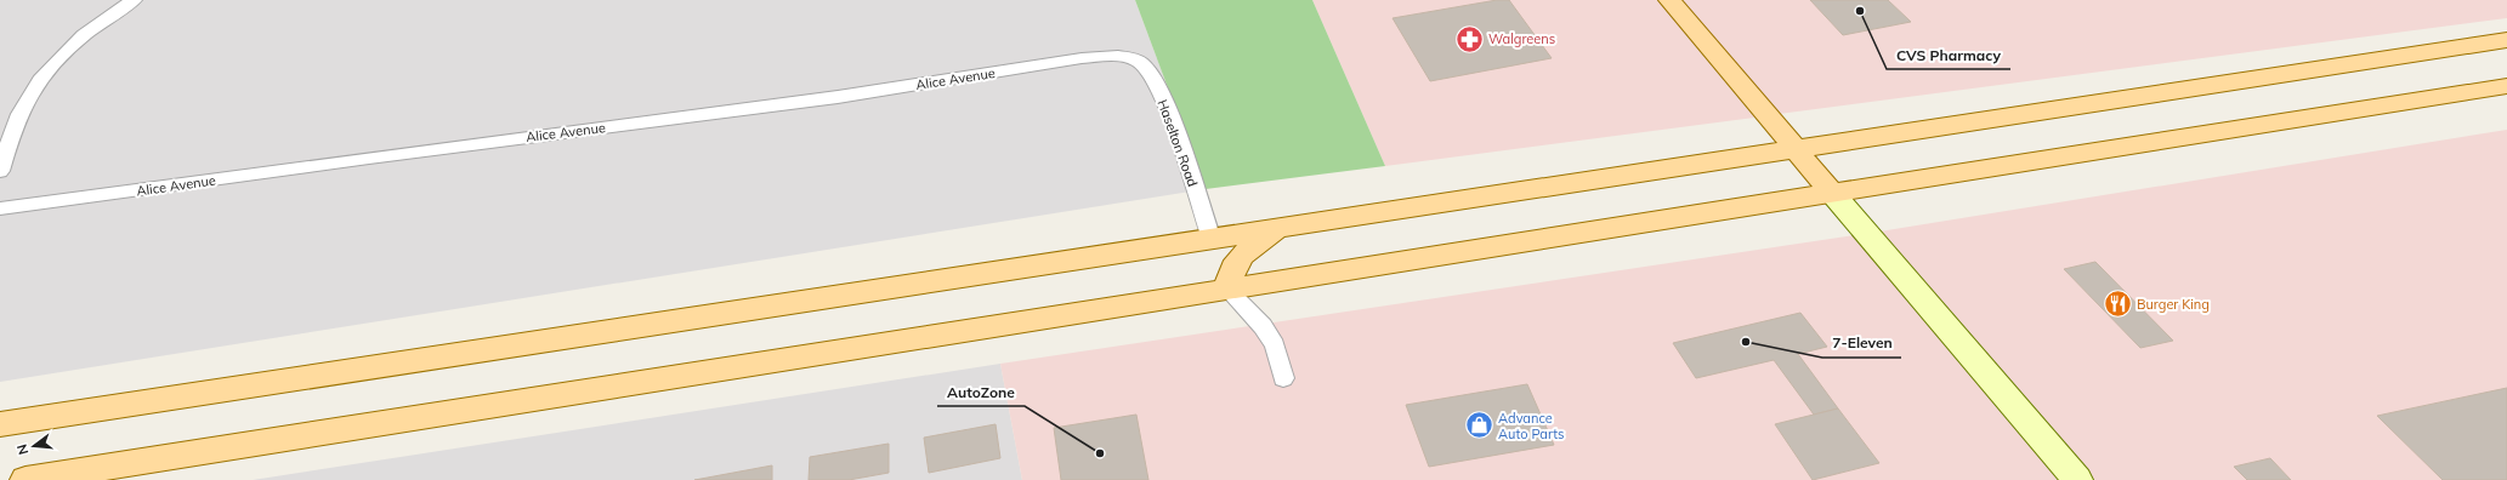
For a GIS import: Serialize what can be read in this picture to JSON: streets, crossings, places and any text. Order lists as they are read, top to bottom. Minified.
{"streets":{"street":["Alice Avenue","Haselton Road"]},"crossings":[["Alice Avenue","Haselton Road"]],"places":{"other":["CVS Pharmacy","7-Eleven","AutoZone"],"pharmacy":["Walgreens"],"restaurant":["Burger King"],"shop":["Advance Auto Parts"]},"north":"left"}
